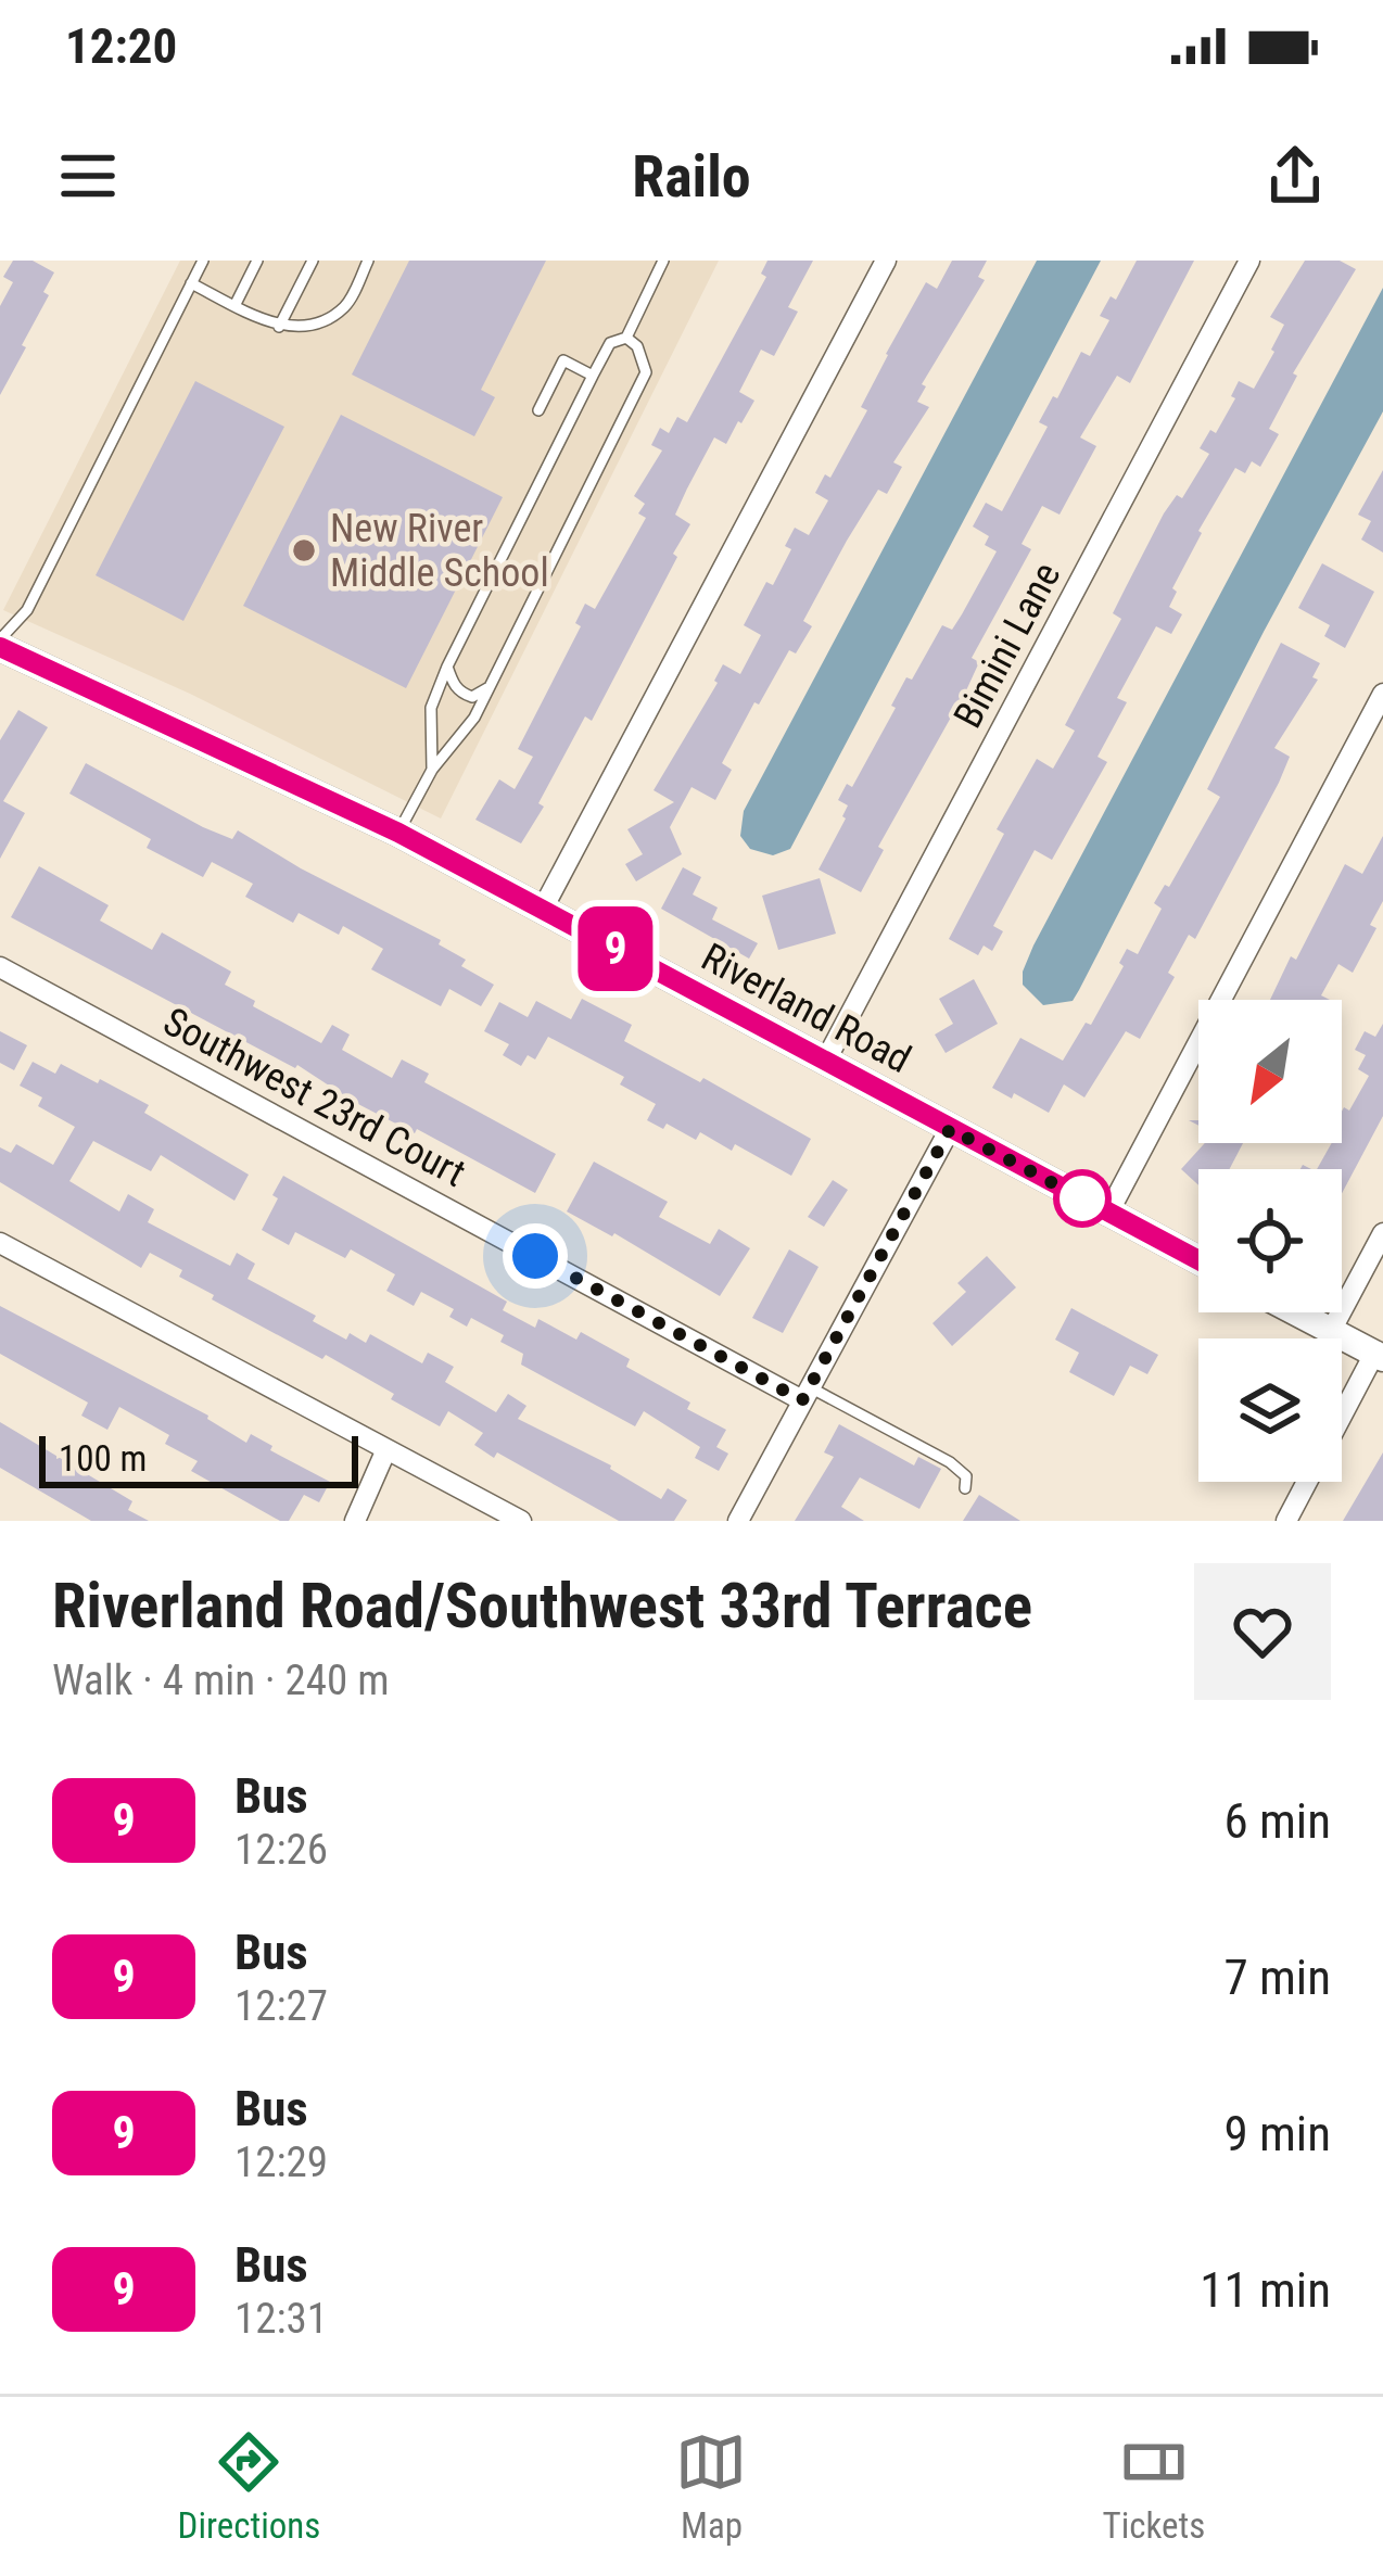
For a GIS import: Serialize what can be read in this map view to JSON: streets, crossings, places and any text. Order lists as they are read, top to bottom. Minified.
{"streets":{"street":["Bimini Lane","Riverland Road","Southwest 23rd Court"]},"crossings":[["Bimini Lane","Riverland Road"]],"places":["New River Middle School"],"lines":["bus line 9"],"scale_bar":"100 m","north":"bottom left","page":{"status":"12:20","header":"Railo","on_map":"9","scale":"100 m","heading":["Riverland Road/Southwest 33rd Terrace","Walk · 4 min · 240 m"],"list":[{"mark":"9","name":"Bus","note":"12:26","value":"6 min"},{"mark":"9","name":"Bus","note":"12:27","value":"7 min"},{"mark":"9","name":"Bus","note":"12:29","value":"9 min"},{"mark":"9","name":"Bus","note":"12:31","value":"11 min"}],"tabs":["Directions","Map","Tickets"]}}
